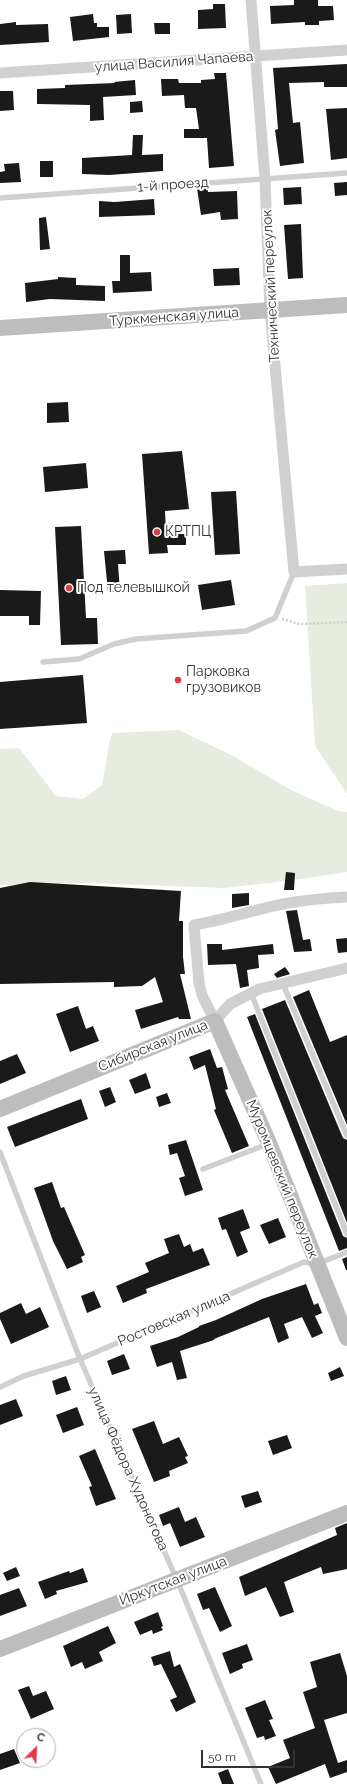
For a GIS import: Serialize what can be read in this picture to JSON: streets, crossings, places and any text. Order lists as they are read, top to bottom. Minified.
{"streets":{"street":["улица Василия Чапаева","Технический переулок","Туркменская улица","Сибирская улица","Муромцевский переулок","Иркутская улица"],"lane":["1-й проезд","Ростовская улица","улица Фёдора Худоногова"]},"crossings":[["улица Василия Чапаева","Технический переулок"],["1-й проезд","Технический переулок"],["Технический переулок","Туркменская улица"],["Сибирская улица","Муромцевский переулок"],["Муромцевский переулок","Ростовская улица"],["Ростовская улица","улица Фёдора Худоногова"],["улица Фёдора Худоногова","Иркутская улица"]],"places":["КРТПЦ","Под телевышкой","Парковка грузовиков"],"scale_bar":"50 m","north":"top right"}
